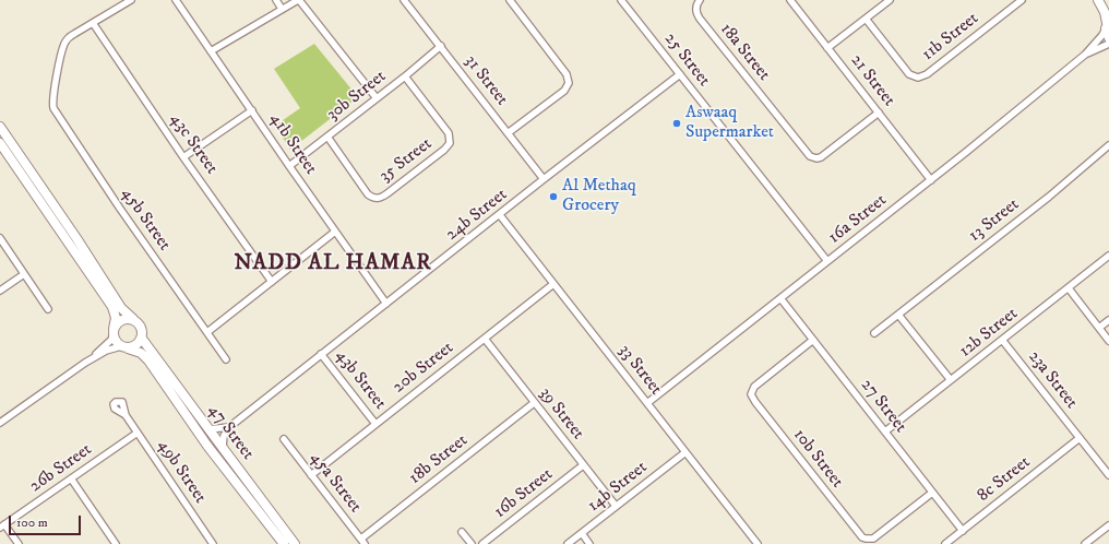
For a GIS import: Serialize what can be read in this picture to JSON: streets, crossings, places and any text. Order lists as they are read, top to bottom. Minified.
{"streets":{"street":["11b Street","18a Street","25 Street","31 Street","21 Street","30b Street","43c Street","41b Street","35 Street","24b Street","45b Street","16a Street","13 Street","12b Street","20b Street","33 Street","43b Street","23a Street","27 Street","39 Street","47 Street","10b Street","18b Street","26b Street","49b Street","8c Street","45a Street","14b Street","16b Street"]},"crossings":[["18a Street","21 Street"],["25 Street","24b Street"],["25 Street","16a Street"],["31 Street","30b Street"],["31 Street","24b Street"],["21 Street","16a Street"],["30b Street","41b Street"],["30b Street","35 Street"],["43c Street","45b Street"],["41b Street","24b Street"],["24b Street","33 Street"],["24b Street","43b Street"],["16a Street","33 Street"],["16a Street","27 Street"],["12b Street","23a Street"],["12b Street","27 Street"],["20b Street","33 Street"],["20b Street","43b Street"],["20b Street","39 Street"],["20b Street","45a Street"],["33 Street","14b Street"],["23a Street","8c Street"],["27 Street","10b Street"],["27 Street","8c Street"],["39 Street","18b Street"],["39 Street","14b Street"],["39 Street","16b Street"],["18b Street","45a Street"],["26b Street","49b Street"]],"districts":["NADD AL HAMAR"],"places":["Aswaaq Supermarket","Al Methaq Grocery"],"scale_bar":"100 m"}
